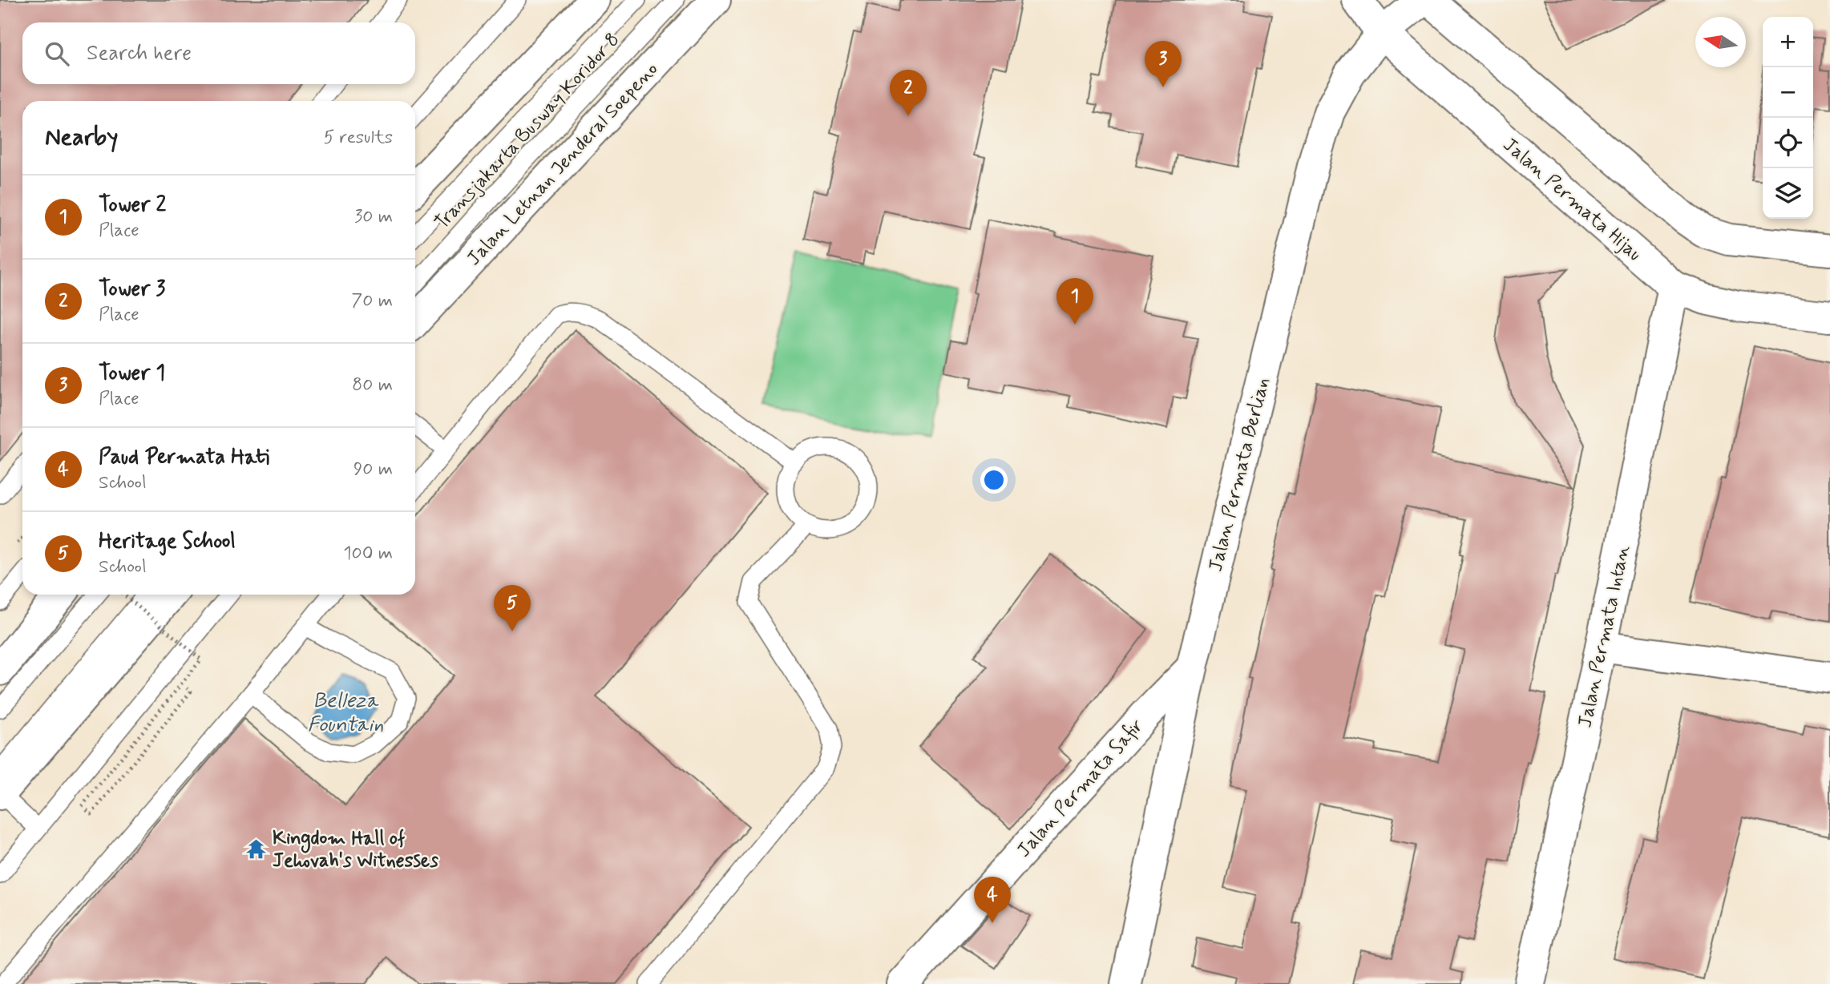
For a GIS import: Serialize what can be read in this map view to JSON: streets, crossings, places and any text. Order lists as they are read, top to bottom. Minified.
{"streets":{"street":["Jalan Letnan Jenderal Soepeno","Jalan Permata Hijau","Jalan Permata Berlian","Jalan Permata Intan","Jalan Permata Safir"],"lane":["Transjakarta Busway Koridor 8"]},"crossings":[["Jalan Permata Hijau","Jalan Permata Berlian"],["Jalan Permata Hijau","Jalan Permata Intan"],["Jalan Permata Berlian","Jalan Permata Safir"]],"water":["Belleza Fountain"],"places":{"temple":["Kingdom Hall of Jehovah's Witnesses"]},"north":"left","page":{"map_buttons":["+","−"],"search":"Search here","pins":["3","2","1","5","4"],"heading":["Nearby","5 results"],"list":[{"mark":"1","name":"Tower 2","note":"Place","value":"30 m"},{"mark":"2","name":"Tower 3","note":"Place","value":"70 m"},{"mark":"3","name":"Tower 1","note":"Place","value":"80 m"},{"mark":"4","name":"Paud Permata Hati","note":"School","value":"90 m"},{"mark":"5","name":"Heritage School","note":"School","value":"100 m"}]}}
